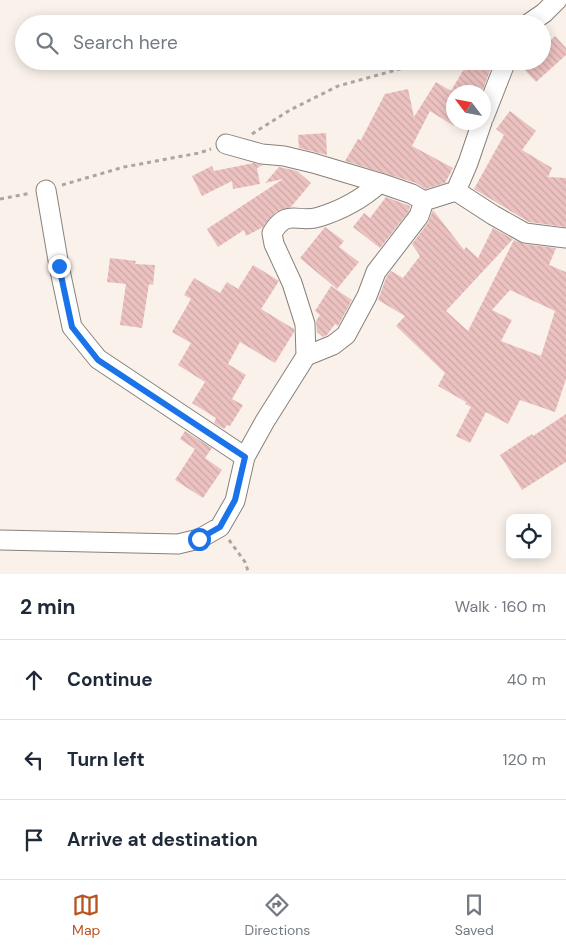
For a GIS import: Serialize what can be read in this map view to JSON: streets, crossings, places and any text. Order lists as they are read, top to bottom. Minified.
{"north":"top left","page":{"search":"Search here","heading":["2 min","Walk · 160 m"],"list":[["Continue","40 m"],["Turn left","120 m"],"Arrive at destination"],"nav":["Map","Directions","Saved"]}}
